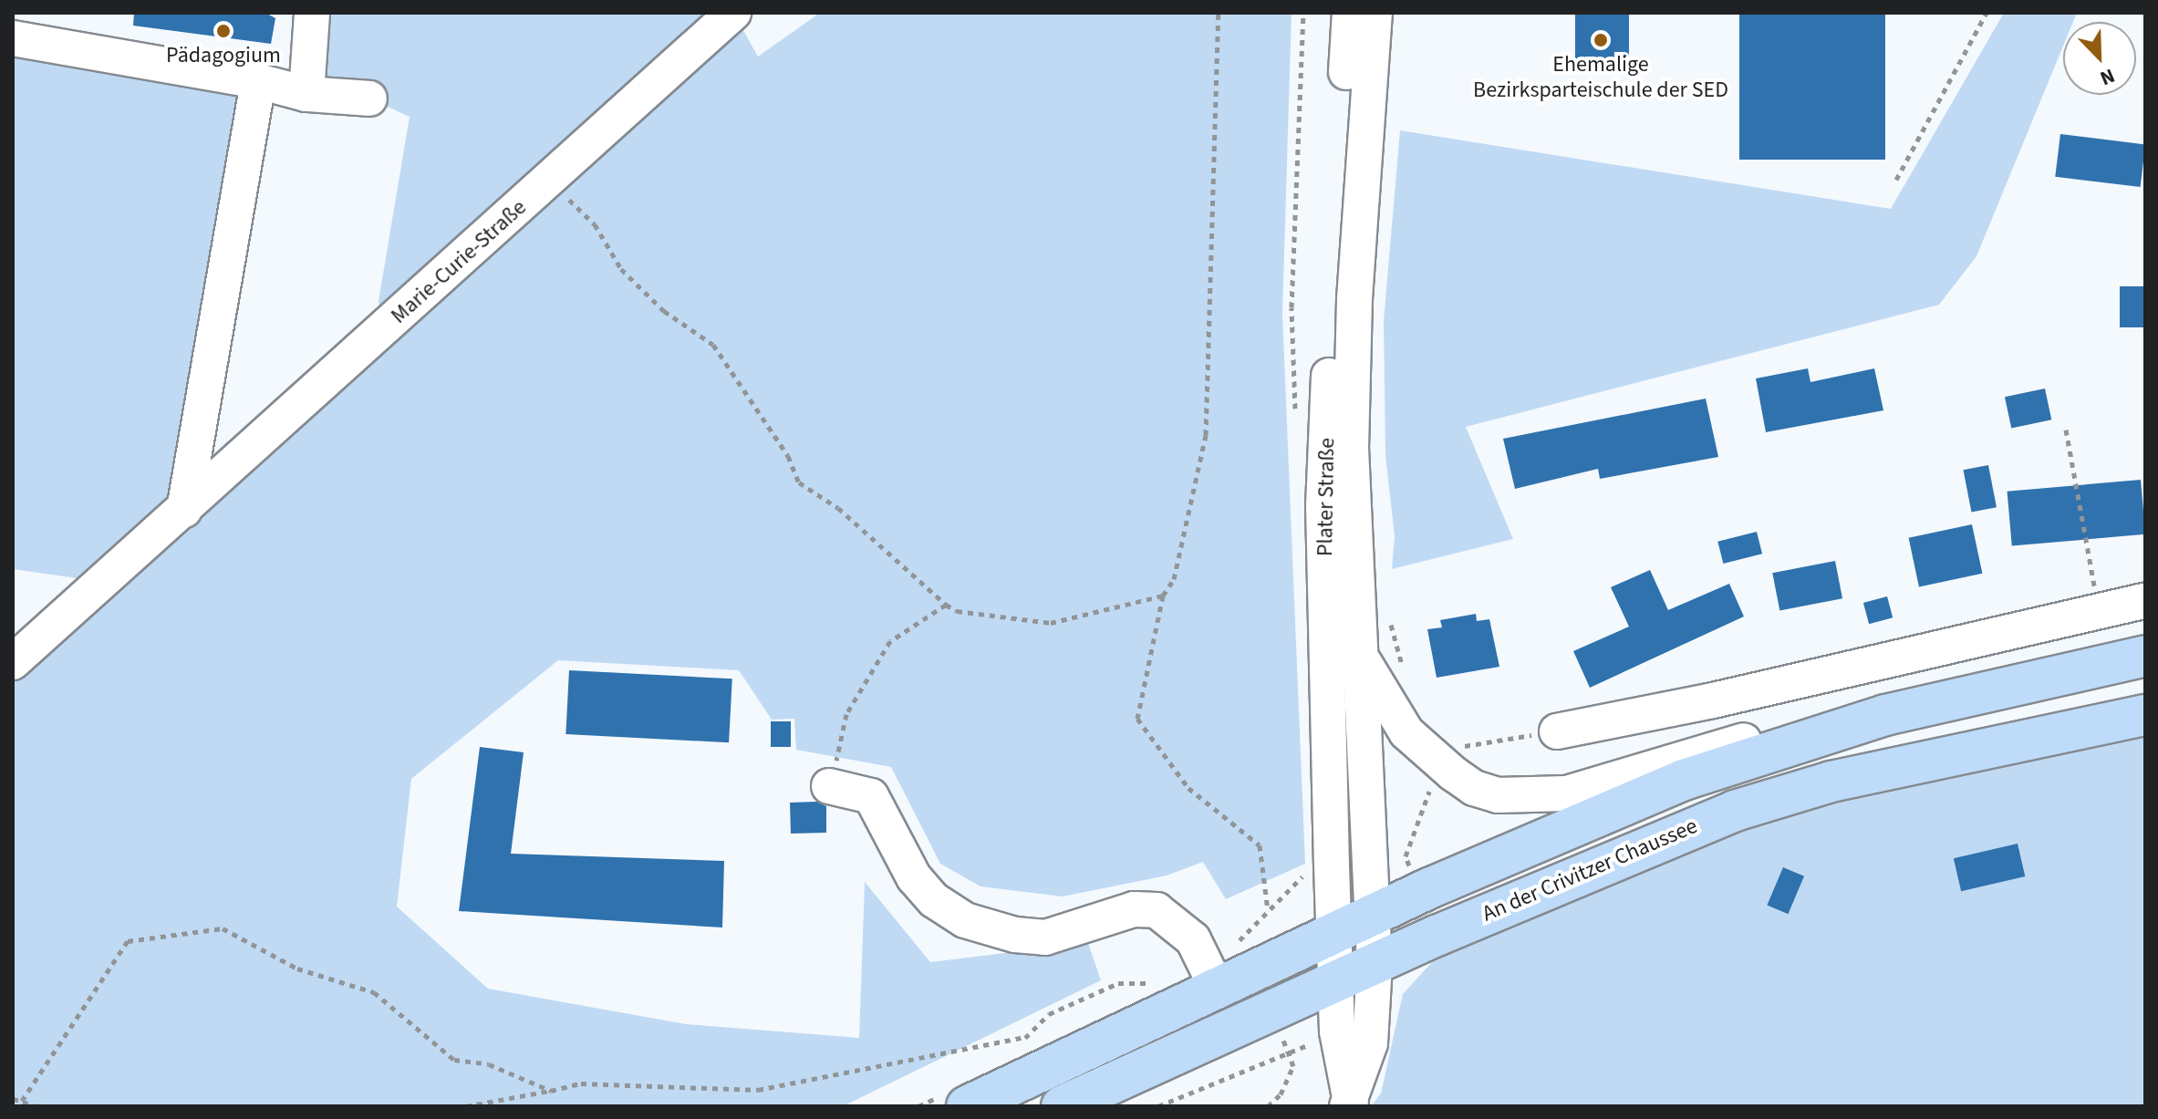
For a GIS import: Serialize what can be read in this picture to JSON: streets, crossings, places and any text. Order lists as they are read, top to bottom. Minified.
{"streets":{"main road":["An der Crivitzer Chaussee"],"street":["Marie-Curie-Straße","Plater Straße"]},"crossings":[["Plater Straße","An der Crivitzer Chaussee"]],"places":["Pädagogium","Ehemalige Bezirksparteischule der SED"],"north":"bottom right"}
